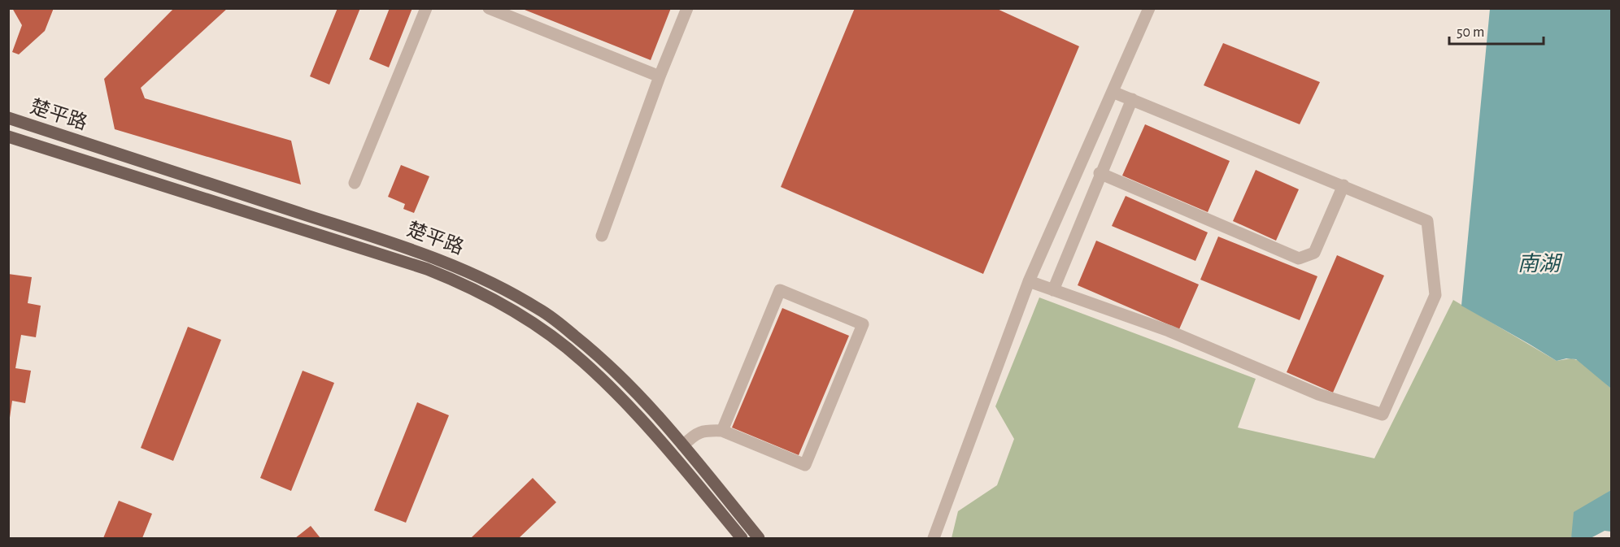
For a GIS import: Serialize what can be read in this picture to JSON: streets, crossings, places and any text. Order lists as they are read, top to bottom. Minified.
{"streets":{"main road":["楚平路"]},"water":["南湖"],"scale_bar":"50 m"}
